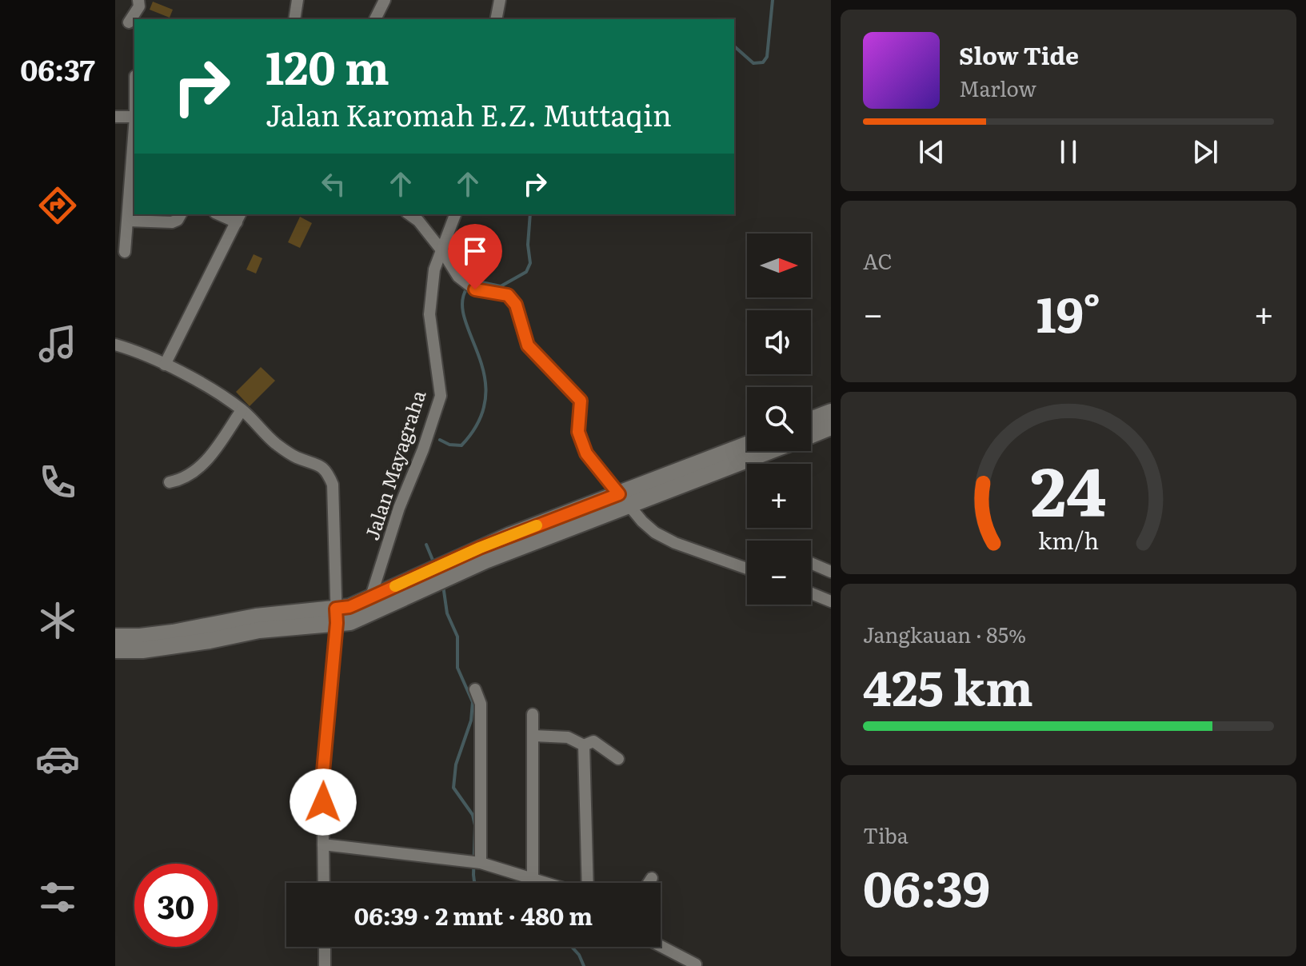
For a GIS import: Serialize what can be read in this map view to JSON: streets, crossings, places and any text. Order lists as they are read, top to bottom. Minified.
{"streets":{"street":["Jalan Mayagraha"]},"north":"right","page":{"tabs":"06:37","turn":["120 m","Jalan Karomah E.Z. Muttaqin"],"song":["Slow Tide","Marlow"],"tile":["AC",["Jangkauan · 85%","425 km"],["Tiba","06:39"]],"map_buttons":["+","−"],"heat":["−","19°","+"],"limit":"30","trip":"06:39 · 2 mnt · 480 m","gauge":["24","km/h"]}}
